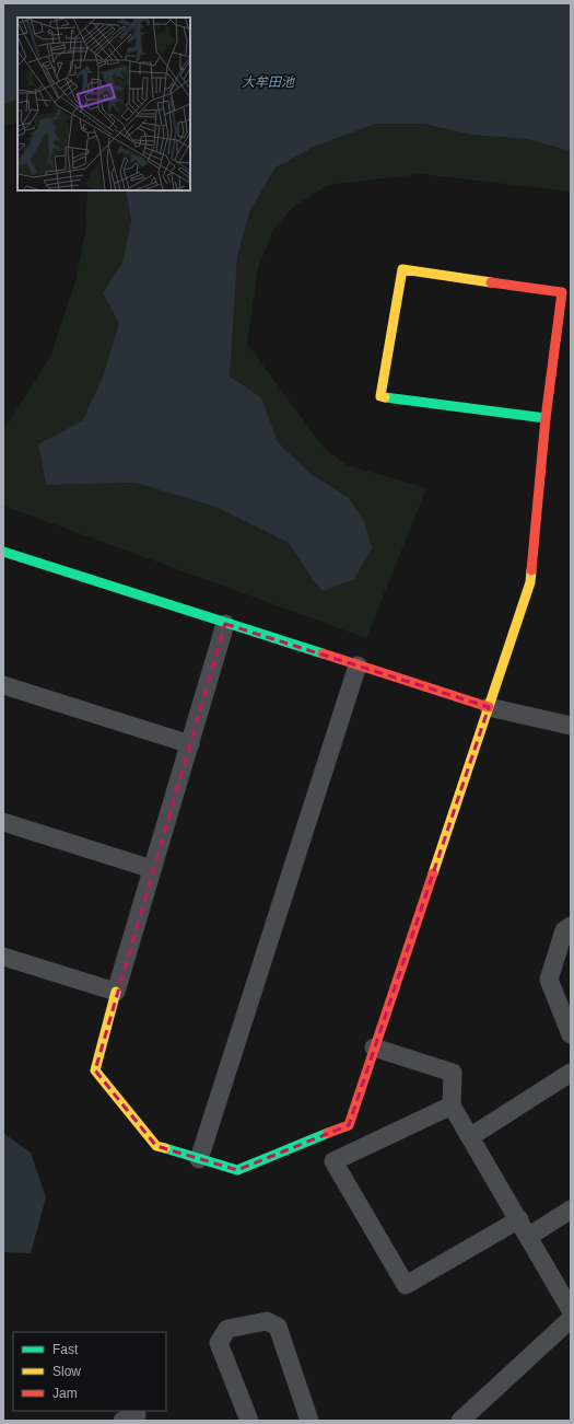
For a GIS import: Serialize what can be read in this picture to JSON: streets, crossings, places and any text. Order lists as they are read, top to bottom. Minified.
{"water":["大牟田池"],"legend":["Fast","Slow","Jam"]}
